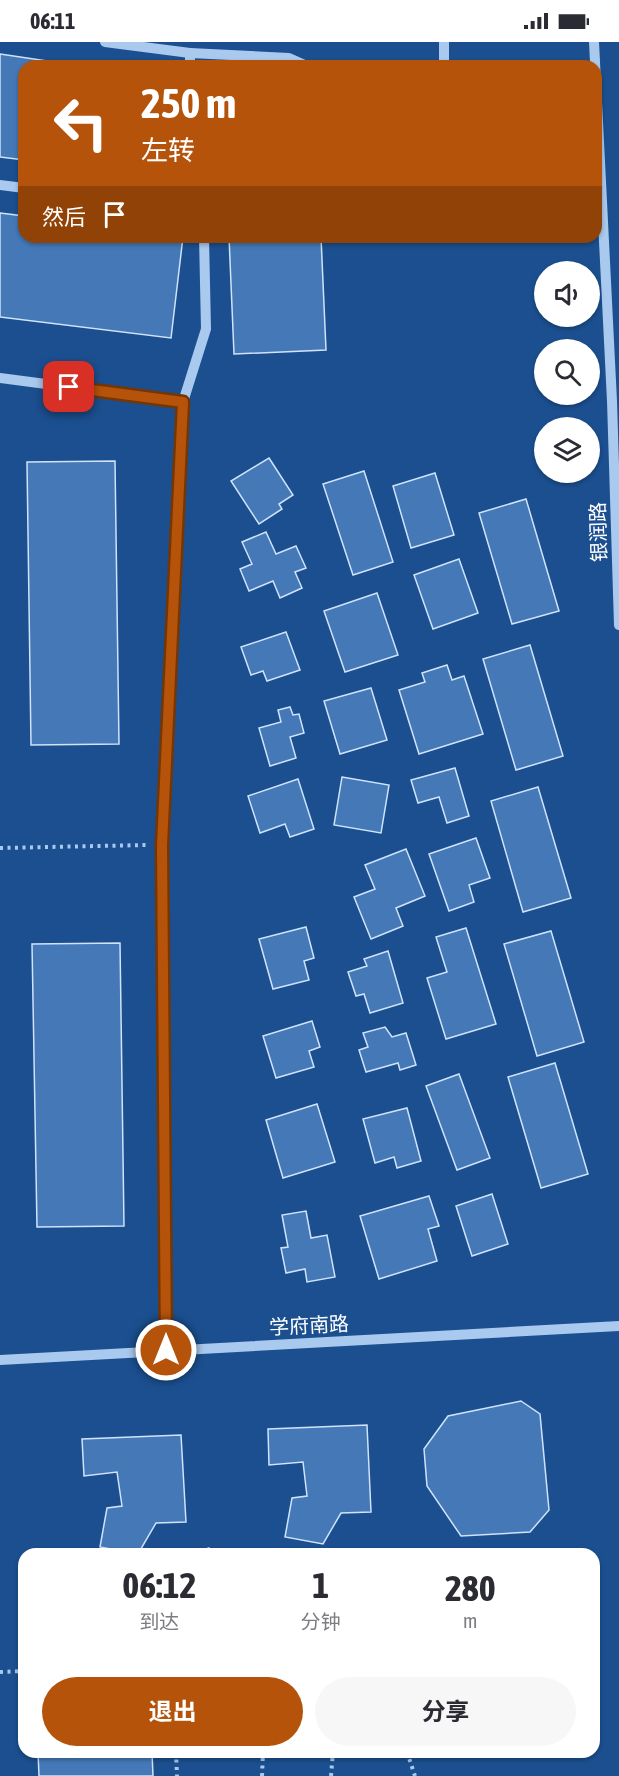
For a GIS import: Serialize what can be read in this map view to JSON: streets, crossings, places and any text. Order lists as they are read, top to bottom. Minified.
{"streets":{"street":["银润路","学府南路"]},"page":{"status":"06:11","turn":["250 m","左转"],"then":"然后","eta":["06:12","到达","1","分钟","280","m"],"buttons":["退出","分享"]}}
